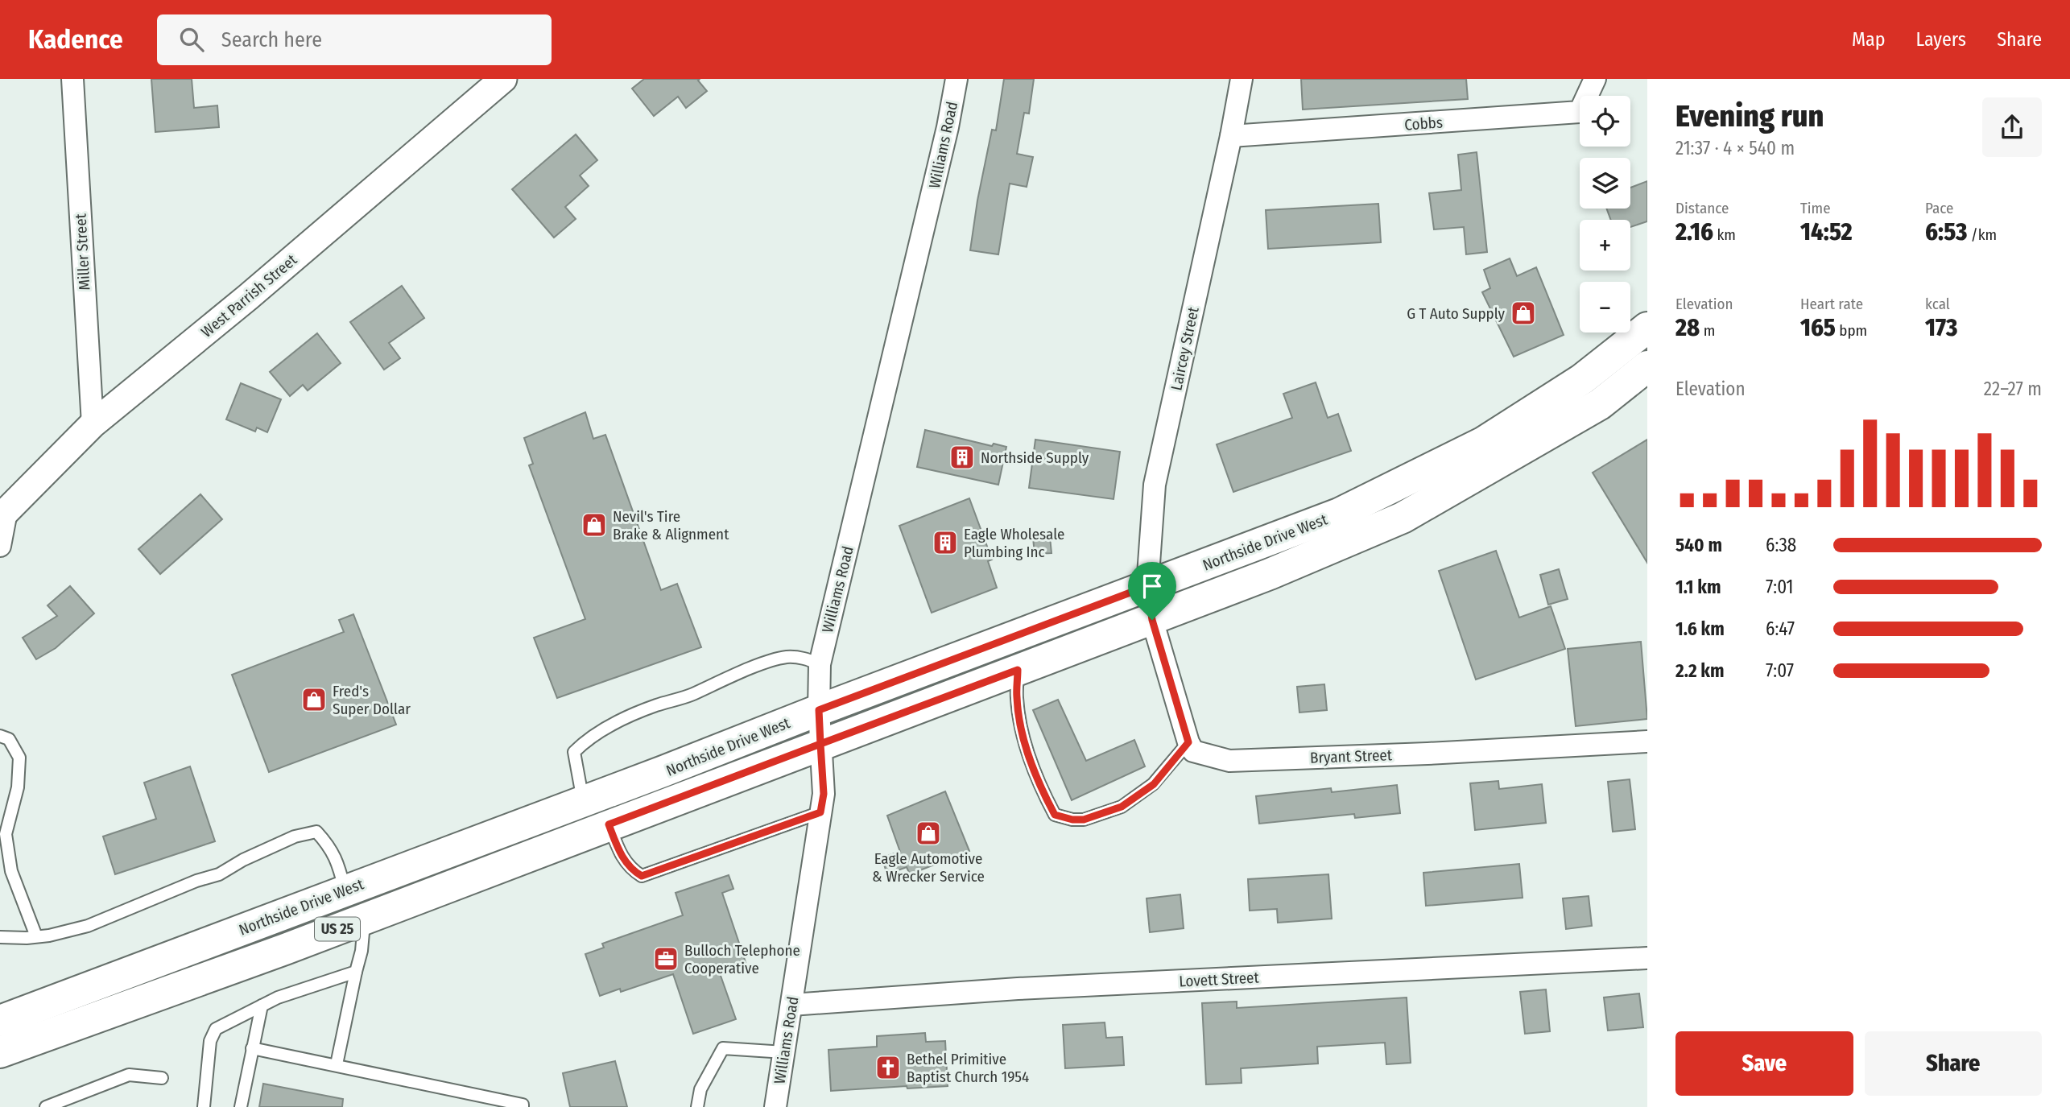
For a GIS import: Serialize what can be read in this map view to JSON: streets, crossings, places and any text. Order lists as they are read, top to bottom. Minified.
{"streets":{"main road":["Northside Drive West","US 25"],"street":["Cobbs","Williams Road","Miller Street","West Parrish Street","Laircey Street","Bryant Street","Lovett Street"]},"crossings":[["Cobbs","Laircey Street"],["Williams Road","Northside Drive West"],["Williams Road","Lovett Street"],["Miller Street","West Parrish Street"],["Laircey Street","Northside Drive West"],["Laircey Street","Bryant Street"],["Northside Drive West","Bryant Street"]],"places":{"shop":["G T Auto Supply","Nevil's Tire Brake & Alignment","Fred's Super Dollar","Eagle Automotive & Wrecker Service"],"building":["Northside Supply","Eagle Wholesale Plumbing Inc"],"office":["Bulloch Telephone Cooperative"],"church":["Bethel Primitive Baptist Church 1954"]},"page":{"header":"Kadence","search":"Search here","nav":["Map","Layers","Share"],"heading":["Evening run","21:37 · 4 × 540 m"],"map_buttons":["+","−"],"stats":[["Distance","2.16 km"],["Time","14:52"],["Pace","6:53 /km"],["Elevation","28 m"],["Heart rate","165 bpm"],["kcal","173"]],"chart":["Elevation","22–27 m"],"list":[{"name":"540 m","note":"6:38"},{"name":"1.1 km","note":"7:01"},{"name":"1.6 km","note":"6:47"},{"name":"2.2 km","note":"7:07"}],"buttons":["Save","Share"]}}
